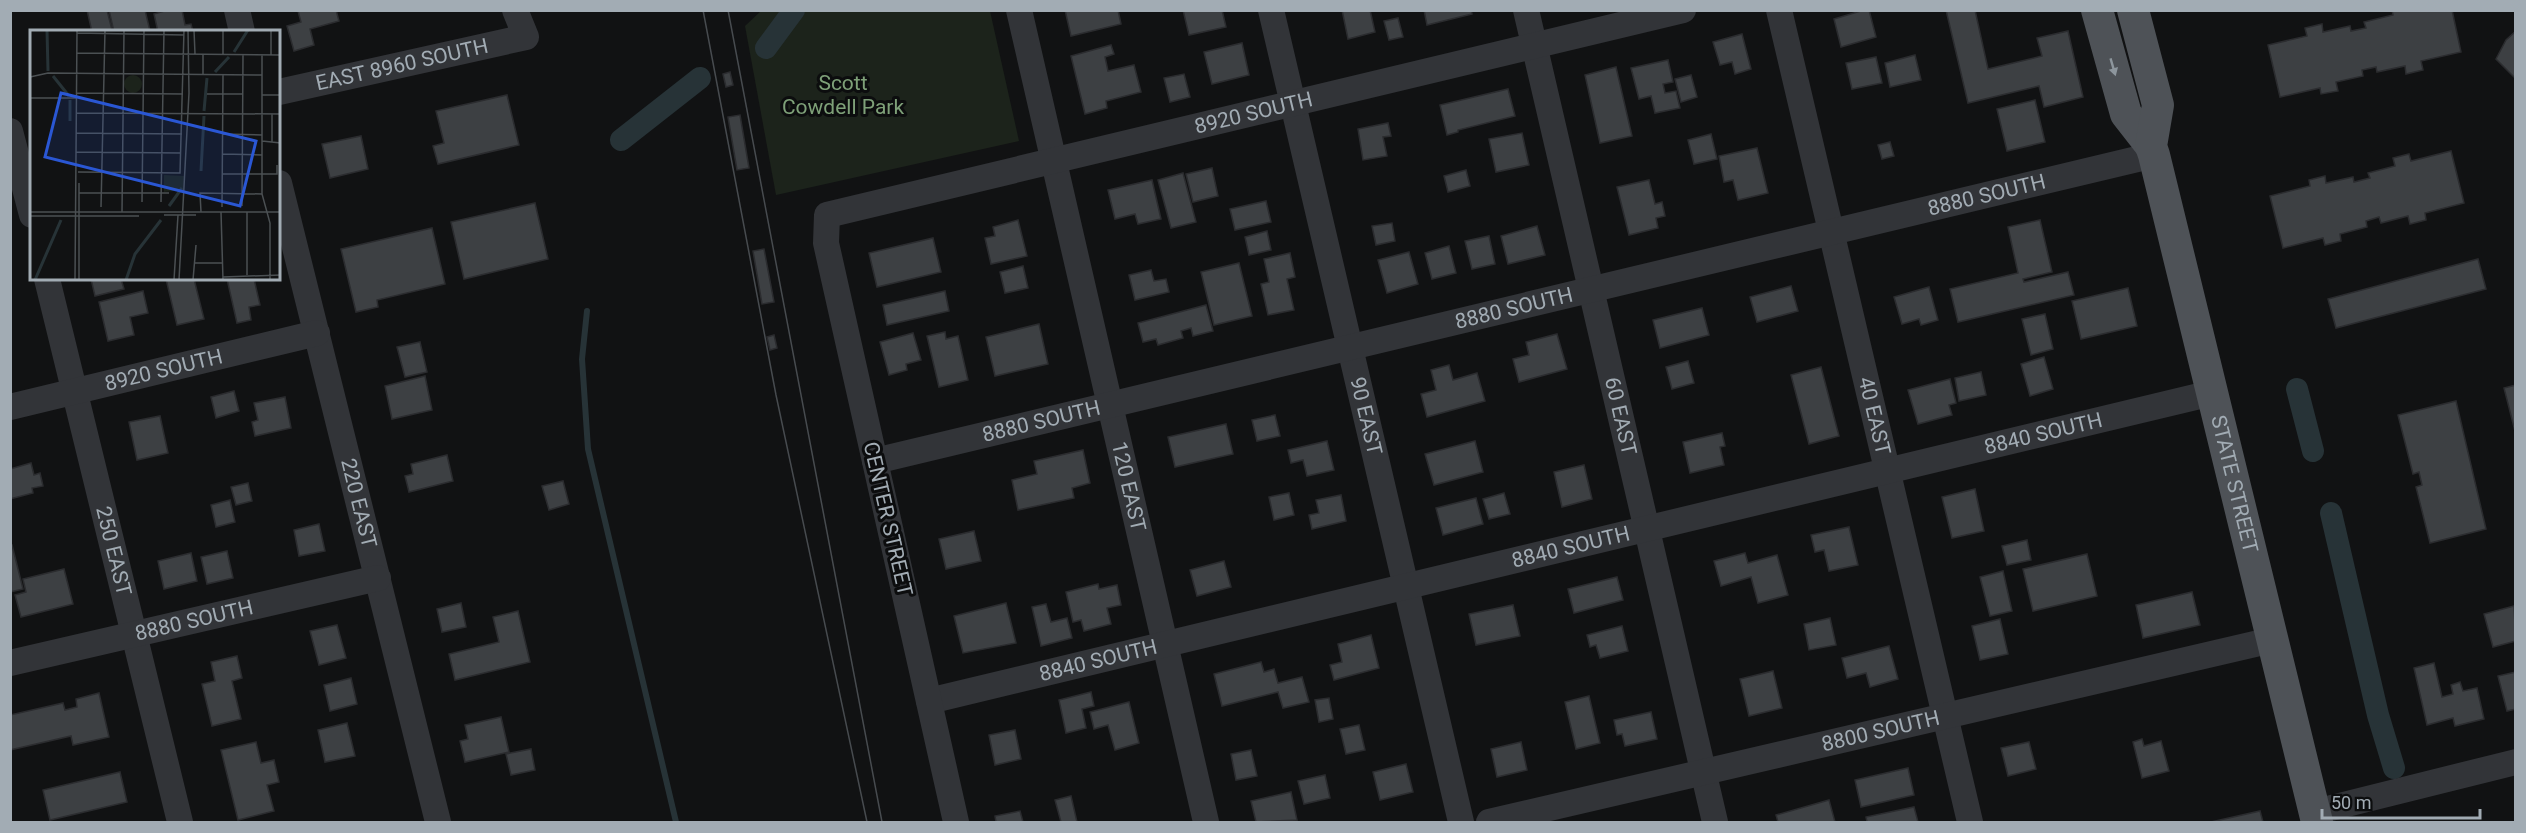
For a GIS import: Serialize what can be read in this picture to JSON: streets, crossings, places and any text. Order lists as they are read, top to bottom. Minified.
{"streets":{"main road":["STATE STREET"],"street":["EAST 8960 SOUTH","8920 SOUTH","8880 SOUTH","90 EAST","40 EAST","60 EAST","8840 SOUTH","120 EAST","220 EAST","CENTER STREET","250 EAST","8800 SOUTH"]},"crossings":[["8920 SOUTH","90 EAST"],["8920 SOUTH","60 EAST"],["8920 SOUTH","120 EAST"],["8920 SOUTH","220 EAST"],["8920 SOUTH","CENTER STREET"],["8920 SOUTH","250 EAST"],["8880 SOUTH","90 EAST"],["8880 SOUTH","40 EAST"],["8880 SOUTH","60 EAST"],["8880 SOUTH","STATE STREET"],["8880 SOUTH","120 EAST"],["8880 SOUTH","220 EAST"],["8880 SOUTH","CENTER STREET"],["8880 SOUTH","250 EAST"],["90 EAST","8840 SOUTH"],["40 EAST","8840 SOUTH"],["40 EAST","8800 SOUTH"],["60 EAST","8840 SOUTH"],["60 EAST","8800 SOUTH"],["8840 SOUTH","STATE STREET"],["8840 SOUTH","120 EAST"],["8840 SOUTH","CENTER STREET"],["STATE STREET","8800 SOUTH"]],"parks":["Scott Cowdell Park"],"scale_bar":"50 m"}
